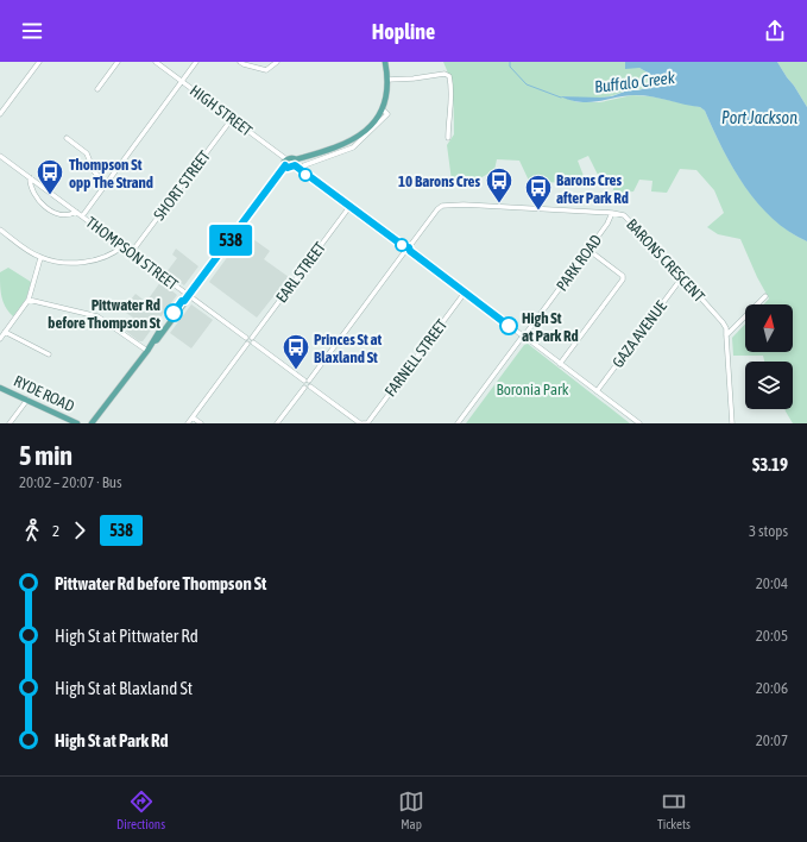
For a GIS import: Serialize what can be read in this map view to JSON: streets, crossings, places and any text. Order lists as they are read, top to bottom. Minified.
{"streets":{"main road":["RYDE ROAD"],"street":["HIGH STREET","SHORT STREET","THOMPSON STREET","BARONS CRESCENT","PARK ROAD","EARL STREET","GAZA AVENUE","FARNELL STREET"]},"crossings":[["HIGH STREET","SHORT STREET"],["SHORT STREET","THOMPSON STREET"],["THOMPSON STREET","EARL STREET"],["BARONS CRESCENT","PARK ROAD"],["BARONS CRESCENT","GAZA AVENUE"]],"water":["Buffalo Creek","Port Jackson"],"parks":["Boronia Park"],"places":{"bus stop":["Thompson St opp The Strand","10 Barons Cres","Barons Cres after Park Rd","Princes St at Blaxland St"],"other":["Pittwater Rd before Thompson St","High St at Park Rd"]},"lines":["bus line 538"],"north":"top","page":{"header":"Hopline","on_map":"538","heading":["5 min","20:02 – 20:07 · Bus","$3.19"],"legs":["2","538","3 stops"],"list":[{"name":"Pittwater Rd before Thompson St","value":"20:04"},{"name":"High St at Pittwater Rd","value":"20:05"},{"name":"High St at Blaxland St","value":"20:06"},{"name":"High St at Park Rd","value":"20:07"}],"tabs":["Directions","Map","Tickets"]}}
